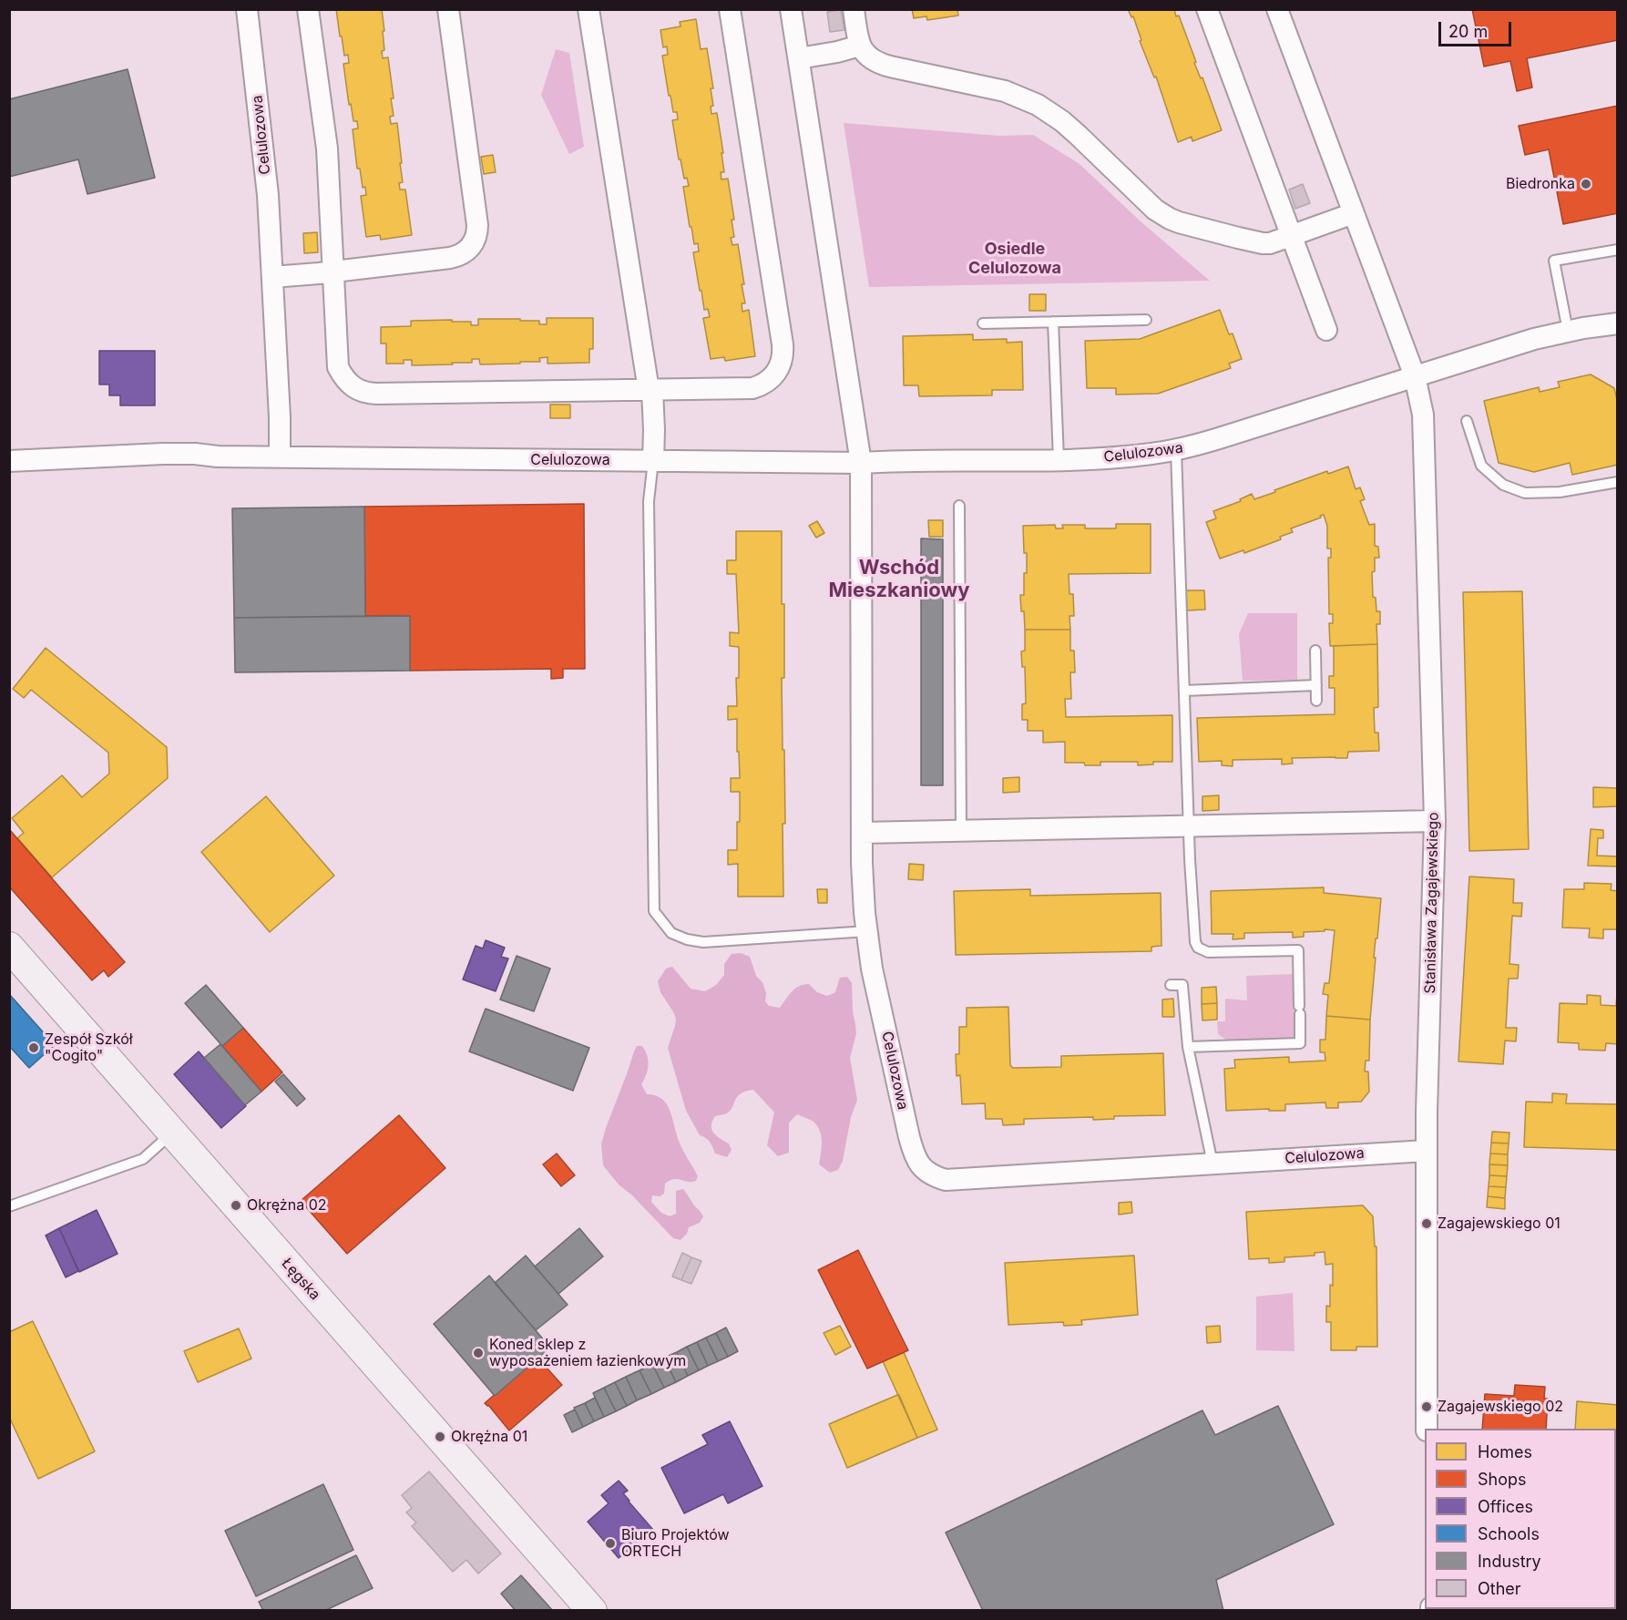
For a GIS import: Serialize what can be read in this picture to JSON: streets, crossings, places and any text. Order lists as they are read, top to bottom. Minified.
{"streets":{"street":["Celulozowa","Stanisława Zagajewskiego","Łęgska"]},"crossings":[["Celulozowa","Stanisława Zagajewskiego"]],"districts":["Osiedle Celulozowa","Wschód Mieszkaniowy"],"places":["Biedronka","Zespół Szkół \"Cogito\"","Okrężna 02","Zagajewskiego 01","Koned sklep z wyposażeniem łazienkowym","Zagajewskiego 02","Okrężna 01","Biuro Projektów ORTECH"],"legend":["Homes","Shops","Offices","Schools","Industry","Other"],"scale_bar":"20 m"}
